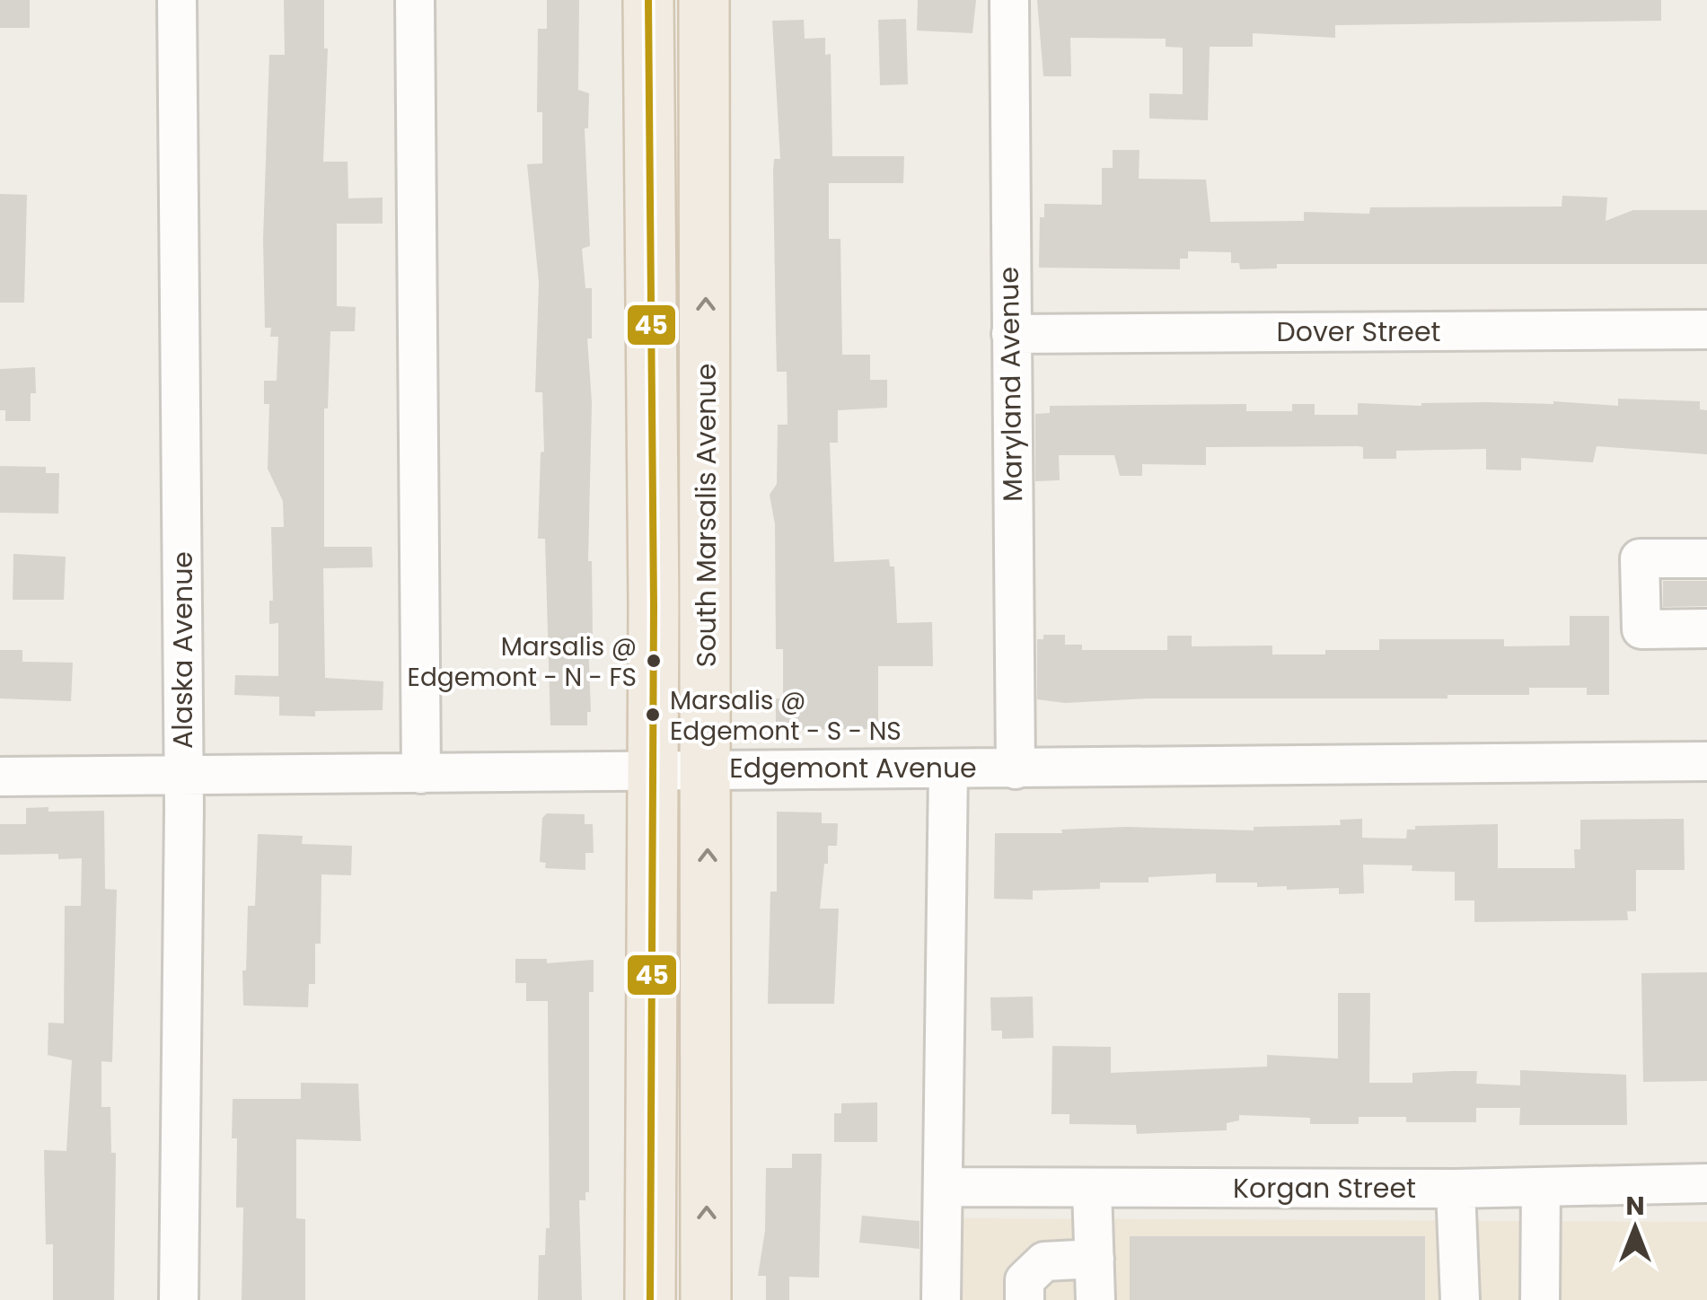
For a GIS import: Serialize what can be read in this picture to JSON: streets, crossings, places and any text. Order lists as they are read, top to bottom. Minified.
{"streets":{"main road":["South Marsalis Avenue"],"street":["Dover Street","Maryland Avenue","Alaska Avenue","Edgemont Avenue","Korgan Street"]},"crossings":[["Dover Street","Maryland Avenue"],["Maryland Avenue","Edgemont Avenue"],["South Marsalis Avenue","Edgemont Avenue"],["Alaska Avenue","Edgemont Avenue"]],"places":["Marsalis @ Edgemont - N - FS","Marsalis @ Edgemont - S - NS"],"lines":["transit line 45"],"north":"top"}
